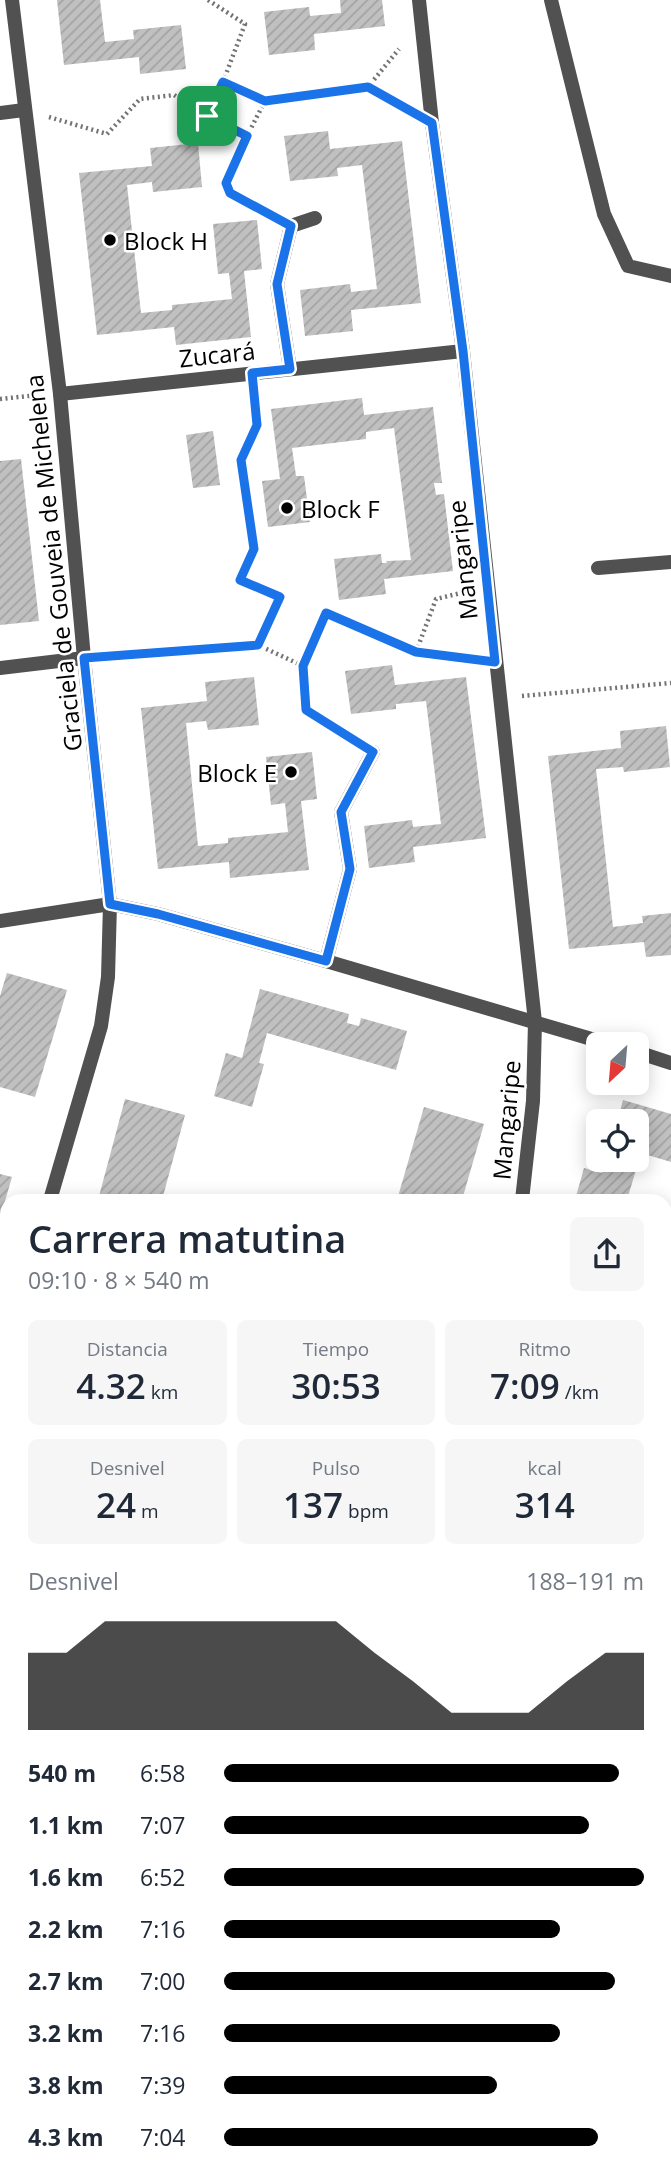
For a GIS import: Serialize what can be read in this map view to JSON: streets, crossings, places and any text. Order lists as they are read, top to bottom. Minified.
{"streets":{"street":["Zucará","Mangaripe","Graciela de Gouveia de Michelena"]},"crossings":[["Zucará","Mangaripe"],["Zucará","Graciela de Gouveia de Michelena"]],"places":["Block H","Block F","Block E"],"north":"bottom left","page":{"heading":["Carrera matutina","09:10 · 8 × 540 m"],"stats":[["Distancia","4.32 km"],["Tiempo","30:53"],["Ritmo","7:09 /km"],["Desnivel","24 m"],["Pulso","137 bpm"],["kcal","314"]],"chart":["Desnivel","188–191 m"],"list":[{"name":"540 m","note":"6:58"},{"name":"1.1 km","note":"7:07"},{"name":"1.6 km","note":"6:52"},{"name":"2.2 km","note":"7:16"},{"name":"2.7 km","note":"7:00"},{"name":"3.2 km","note":"7:16"},{"name":"3.8 km","note":"7:39"},{"name":"4.3 km","note":"7:04"}]}}
